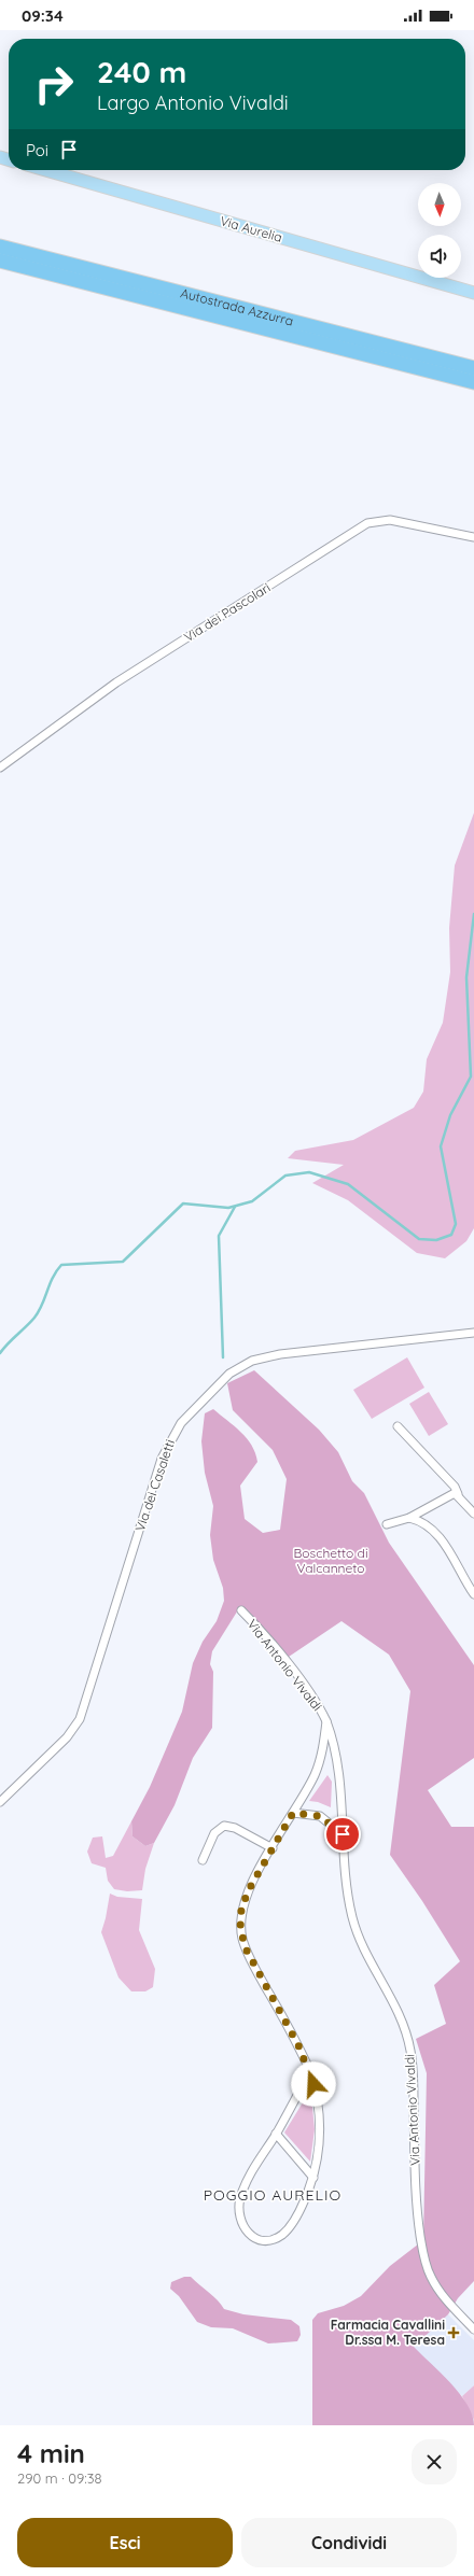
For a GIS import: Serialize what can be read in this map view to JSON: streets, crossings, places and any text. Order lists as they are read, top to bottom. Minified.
{"streets":{"highway":["Autostrada Azzurra"],"main road":["Via Aurelia"],"street":["Via dei Pascolari","Via dei Casaletti","Via Antonio Vivaldi"]},"districts":["POGGIO AURELIO"],"parks":["Boschetto di Valcanneto"],"places":{"health":["Farmacia Cavallini Dr.ssa M. Teresa"]},"north":"bottom","page":{"status":"09:34","turn":["240 m","Largo Antonio Vivaldi"],"then":"Poi","heading":["4 min","290 m · 09:38"],"buttons":["Esci","Condividi"]}}
